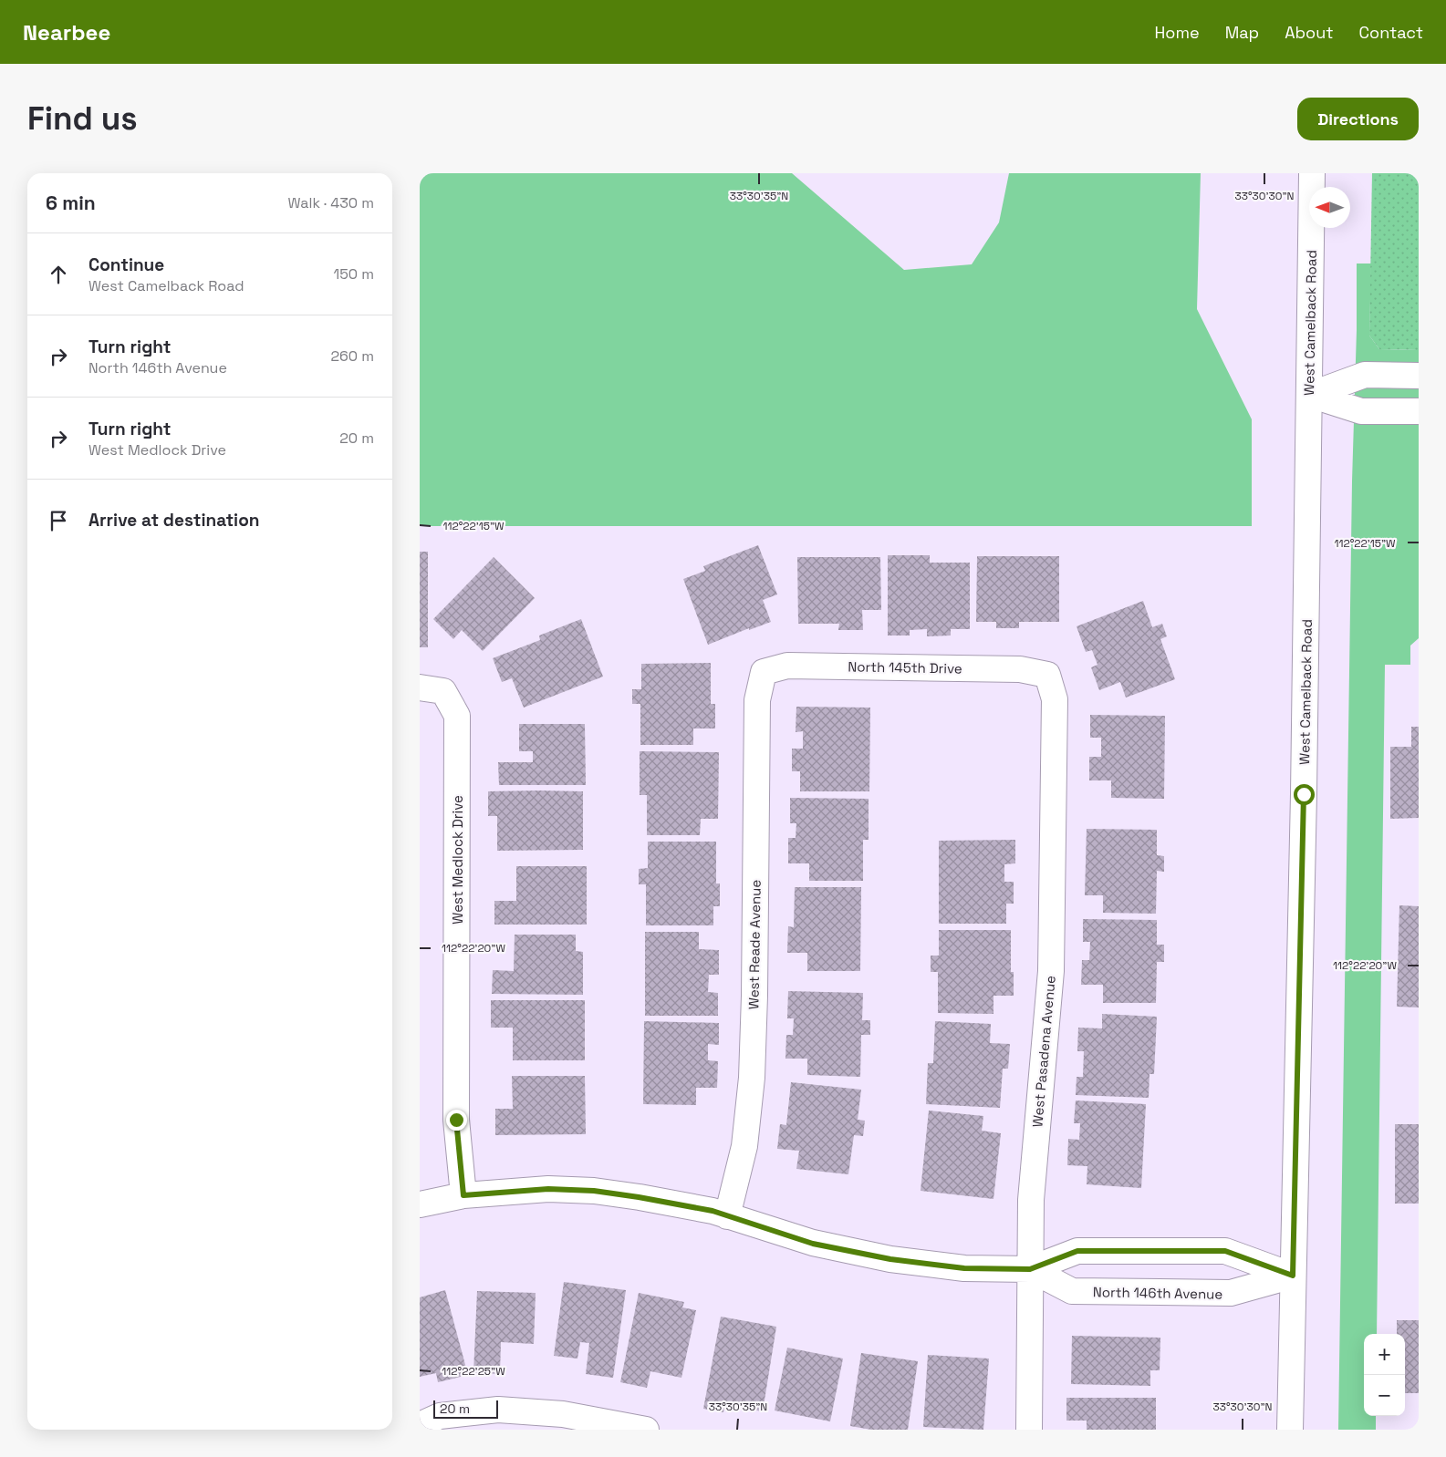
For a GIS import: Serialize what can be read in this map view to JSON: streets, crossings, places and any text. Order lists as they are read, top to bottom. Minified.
{"streets":{"street":["West Camelback Road","North 145th Drive","West Medlock Drive","West Reade Avenue","West Pasadena Avenue","North 146th Avenue"]},"crossings":[["West Camelback Road","North 146th Avenue"],["North 145th Drive","West Reade Avenue"],["North 145th Drive","West Pasadena Avenue"],["West Medlock Drive","North 146th Avenue"],["West Reade Avenue","North 146th Avenue"],["West Pasadena Avenue","North 146th Avenue"]],"scale_bar":"20 m","north":"left","page":{"header":"Nearbee","nav":["Home","Map","About","Contact"],"buttons":"Directions","title":"Find us","heading":["6 min","Walk · 430 m"],"list":[["Continue","West Camelback Road","150 m"],["Turn right","North 146th Avenue","260 m"],["Turn right","West Medlock Drive","20 m"],"Arrive at destination"],"map_buttons":["+","−"],"scale":"20 m"},"coordinates":["33°30'35\"N","33°30'30\"N","112°22'15\"W","112°22'20\"W","112°22'25\"W"]}
